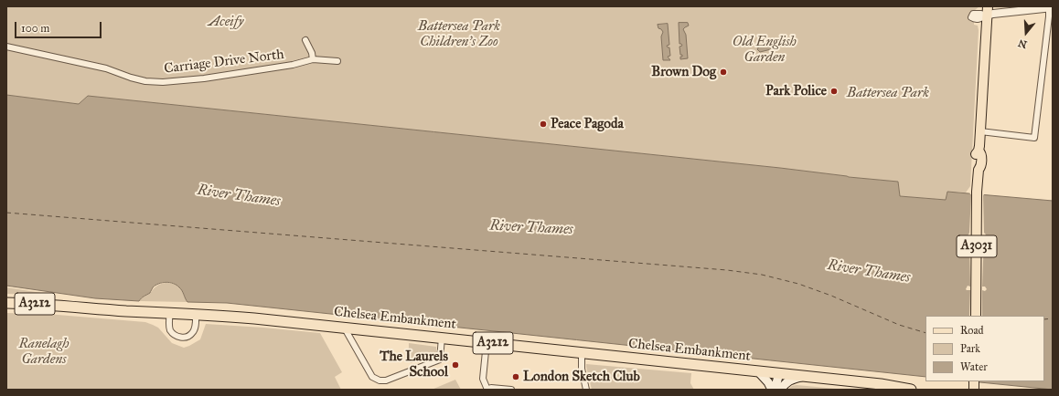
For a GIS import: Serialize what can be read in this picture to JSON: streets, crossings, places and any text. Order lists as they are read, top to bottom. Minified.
{"streets":{"highway":["A3212","Chelsea Embankment"],"main road":["A3031"],"street":["Carriage Drive North"]},"water":["River Thames"],"parks":["Aceify","Battersea Park Children's Zoo","Old English Garden","Battersea Park","Ranelagh Gardens"],"places":["Brown Dog","Park Police","Peace Pagoda","The Laurels School","London Sketch Club"],"legend":["Road","Park","Water"],"scale_bar":"100 m","north":"bottom"}
